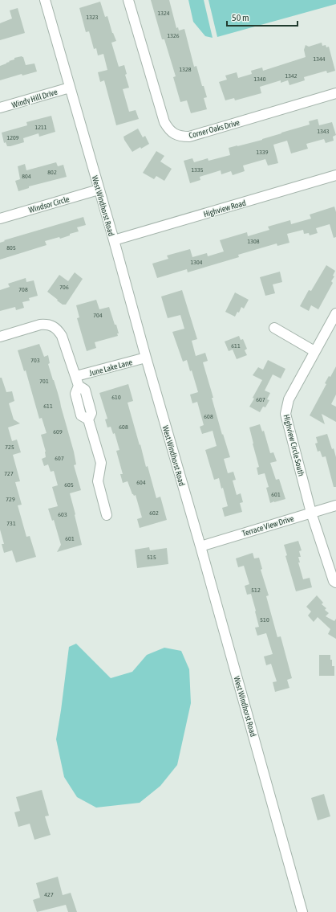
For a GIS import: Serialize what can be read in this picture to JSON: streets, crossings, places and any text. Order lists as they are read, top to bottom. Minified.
{"streets":{"street":["Windy Hill Drive","Corner Oaks Drive","Windsor Circle","West Windhorst Road","Highview Road","June Lake Lane","Highview Circle South","Terrace View Drive"]},"crossings":[["Windy Hill Drive","West Windhorst Road"],["Windsor Circle","West Windhorst Road"],["West Windhorst Road","Highview Road"],["West Windhorst Road","June Lake Lane"],["West Windhorst Road","Terrace View Drive"],["Highview Circle South","Terrace View Drive"]],"house_numbers":["1324","1323","1326","1344","1328","1342","1340","1211","1343","1209","1339","1335","802","804","1308","805","1304","706","708","704","611","703","701","610","607","611","608","608","609","725","607","727","604","605","601","729","602","603","731","601","515","512","510","427"],"scale_bar":"50 m"}
